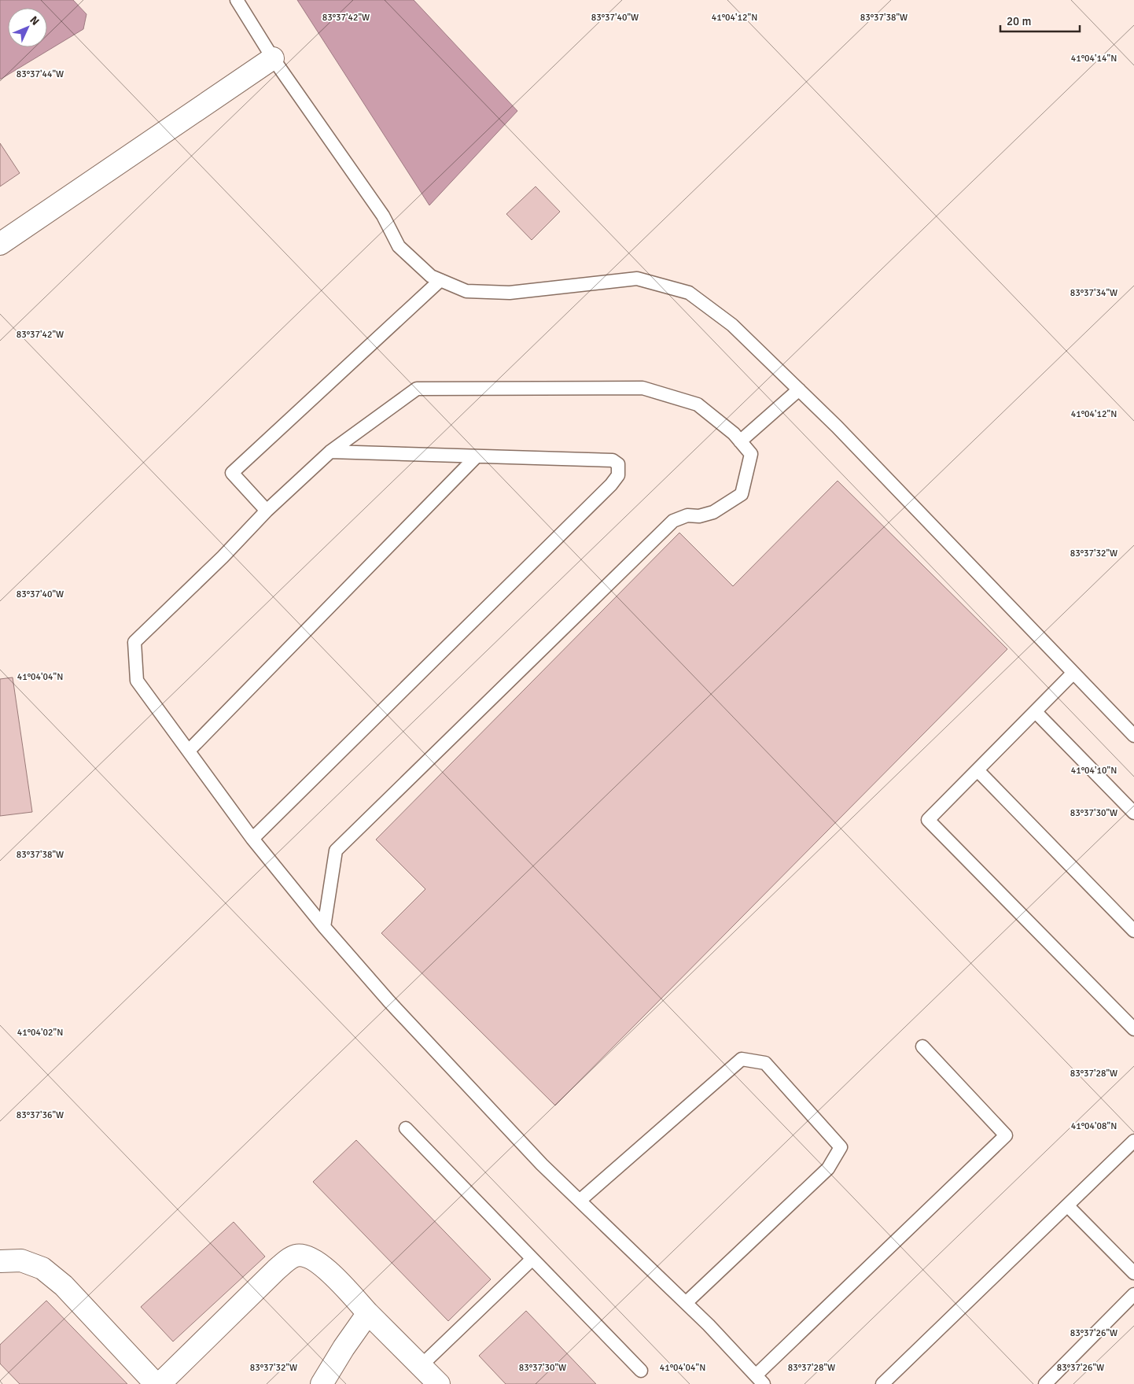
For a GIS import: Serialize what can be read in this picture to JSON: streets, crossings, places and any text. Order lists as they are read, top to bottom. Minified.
{"scale_bar":"20 m","north":"top right","coordinates":["83°37'42\"W","83°37'40\"W","83°37'38\"W","41°04'12\"N","41°04'14\"N","83°37'44\"W","83°37'34\"W","83°37'32\"W","41°04'04\"N","41°04'10\"N","83°37'30\"W","41°04'02\"N","83°37'28\"W","83°37'36\"W","41°04'08\"N","83°37'26\"W"]}
